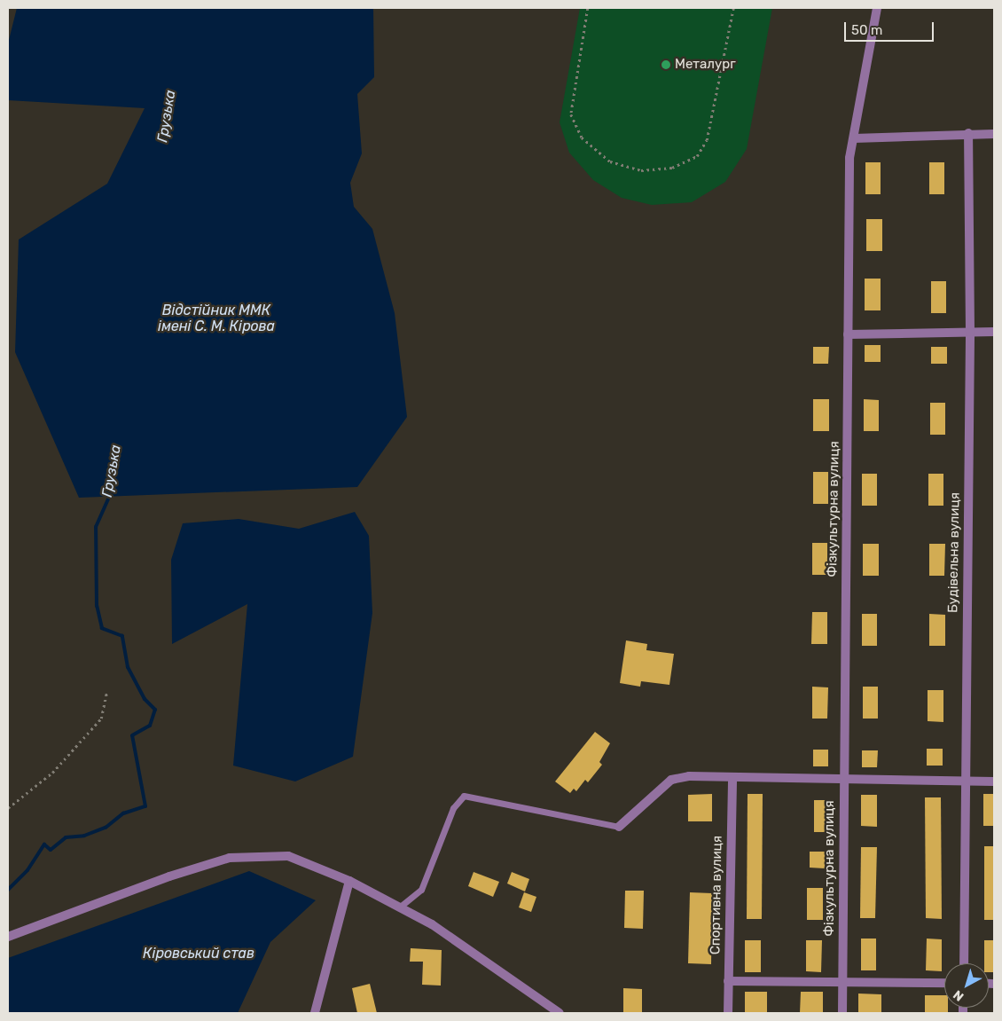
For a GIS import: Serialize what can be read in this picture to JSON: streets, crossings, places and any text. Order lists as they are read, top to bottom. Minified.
{"streets":{"street":["Фiзкультурна вулиця","Будівельна вулиця","Спортивна вулиця"]},"water":["Грузька","Відстійник ММК імені С. М. Кірова","Кіровський став"],"places":["Металург"],"scale_bar":"50 m","north":"bottom left"}
